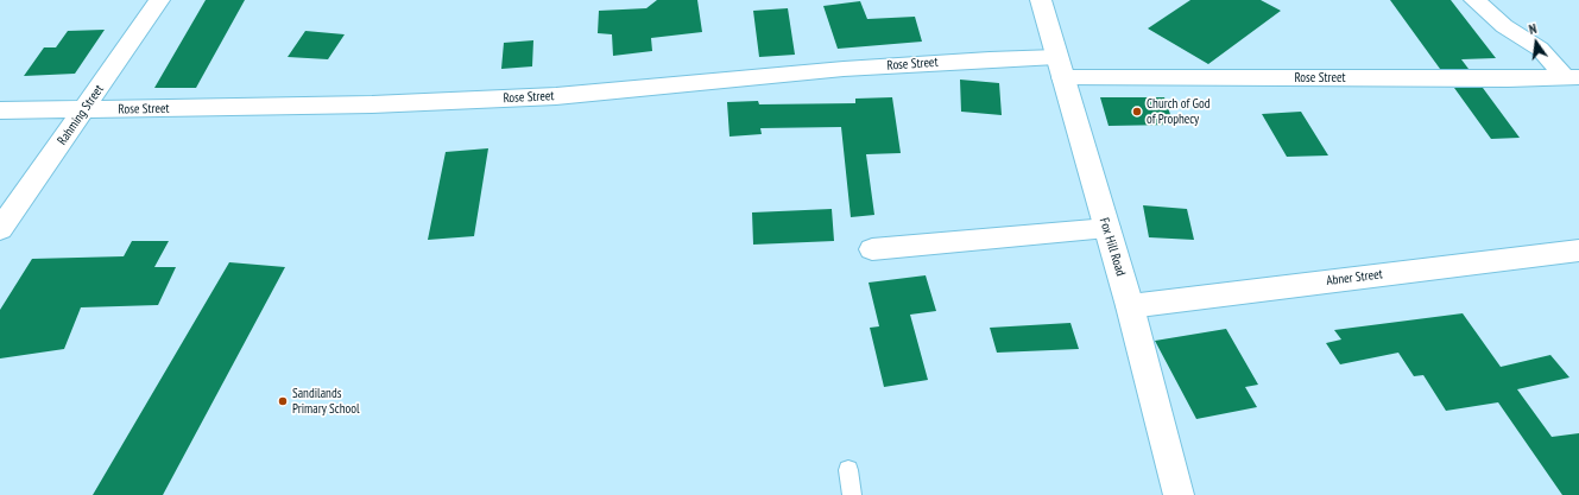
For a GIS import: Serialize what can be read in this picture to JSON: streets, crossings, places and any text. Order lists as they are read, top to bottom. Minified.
{"streets":{"street":["Rose Street","Rahming Street","Fox Hill Road","Abner Street"]},"crossings":[["Rose Street","Rahming Street"],["Rose Street","Fox Hill Road"],["Fox Hill Road","Abner Street"]],"places":["Church of God of Prophecy","Sandilands Primary School"],"north":"top"}
